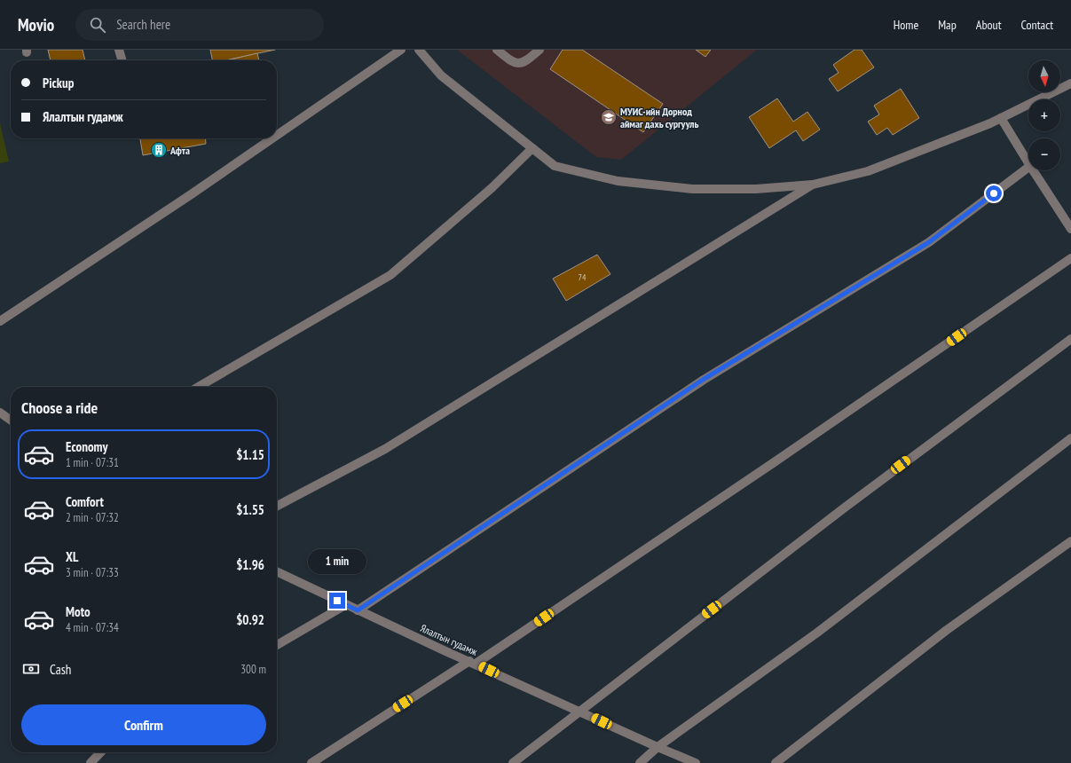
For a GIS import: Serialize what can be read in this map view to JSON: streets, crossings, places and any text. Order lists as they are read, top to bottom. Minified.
{"streets":{"street":["Ялалтын гудамж"]},"places":{"school or university":["МУИС-ийн Дорнод аймаг дахь сургууль"],"building":["Афта"]},"house_numbers":["74"],"north":"bottom","page":{"header":"Movio","search":"Search here","nav":["Home","Map","About","Contact"],"map_buttons":["+","−"],"banner":["Pickup","Ялалтын гудамж"],"heading":"Choose a ride","list":[{"name":"Economy","note":"1 min · 07:31","value":"$1.15"},{"name":"Comfort","note":"2 min · 07:32","value":"$1.55"},{"name":"XL","note":"3 min · 07:33","value":"$1.96"},{"name":"Moto","note":"4 min · 07:34","value":"$0.92"}],"bubble":"1 min","pay":["Cash","300 m"],"buttons":"Confirm"}}
